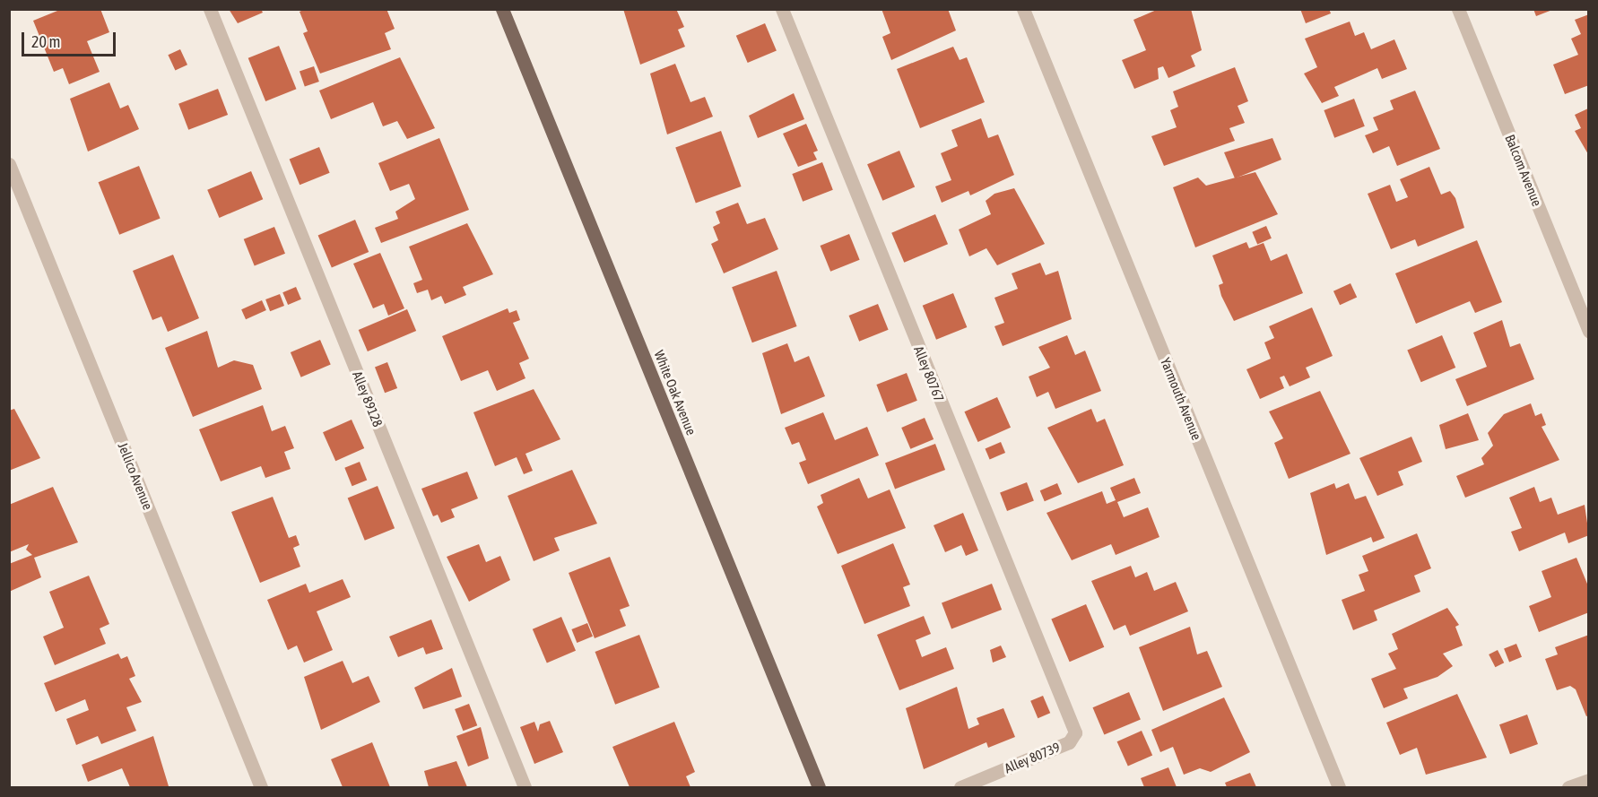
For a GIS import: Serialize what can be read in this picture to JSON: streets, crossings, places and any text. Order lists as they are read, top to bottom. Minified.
{"streets":{"main road":["White Oak Avenue"],"street":["Balcom Avenue","Alley 80767","Alley 89128","Yarmouth Avenue","Jellico Avenue","Alley 80739"]},"crossings":[["Alley 80767","Alley 80739"]],"scale_bar":"20 m"}
